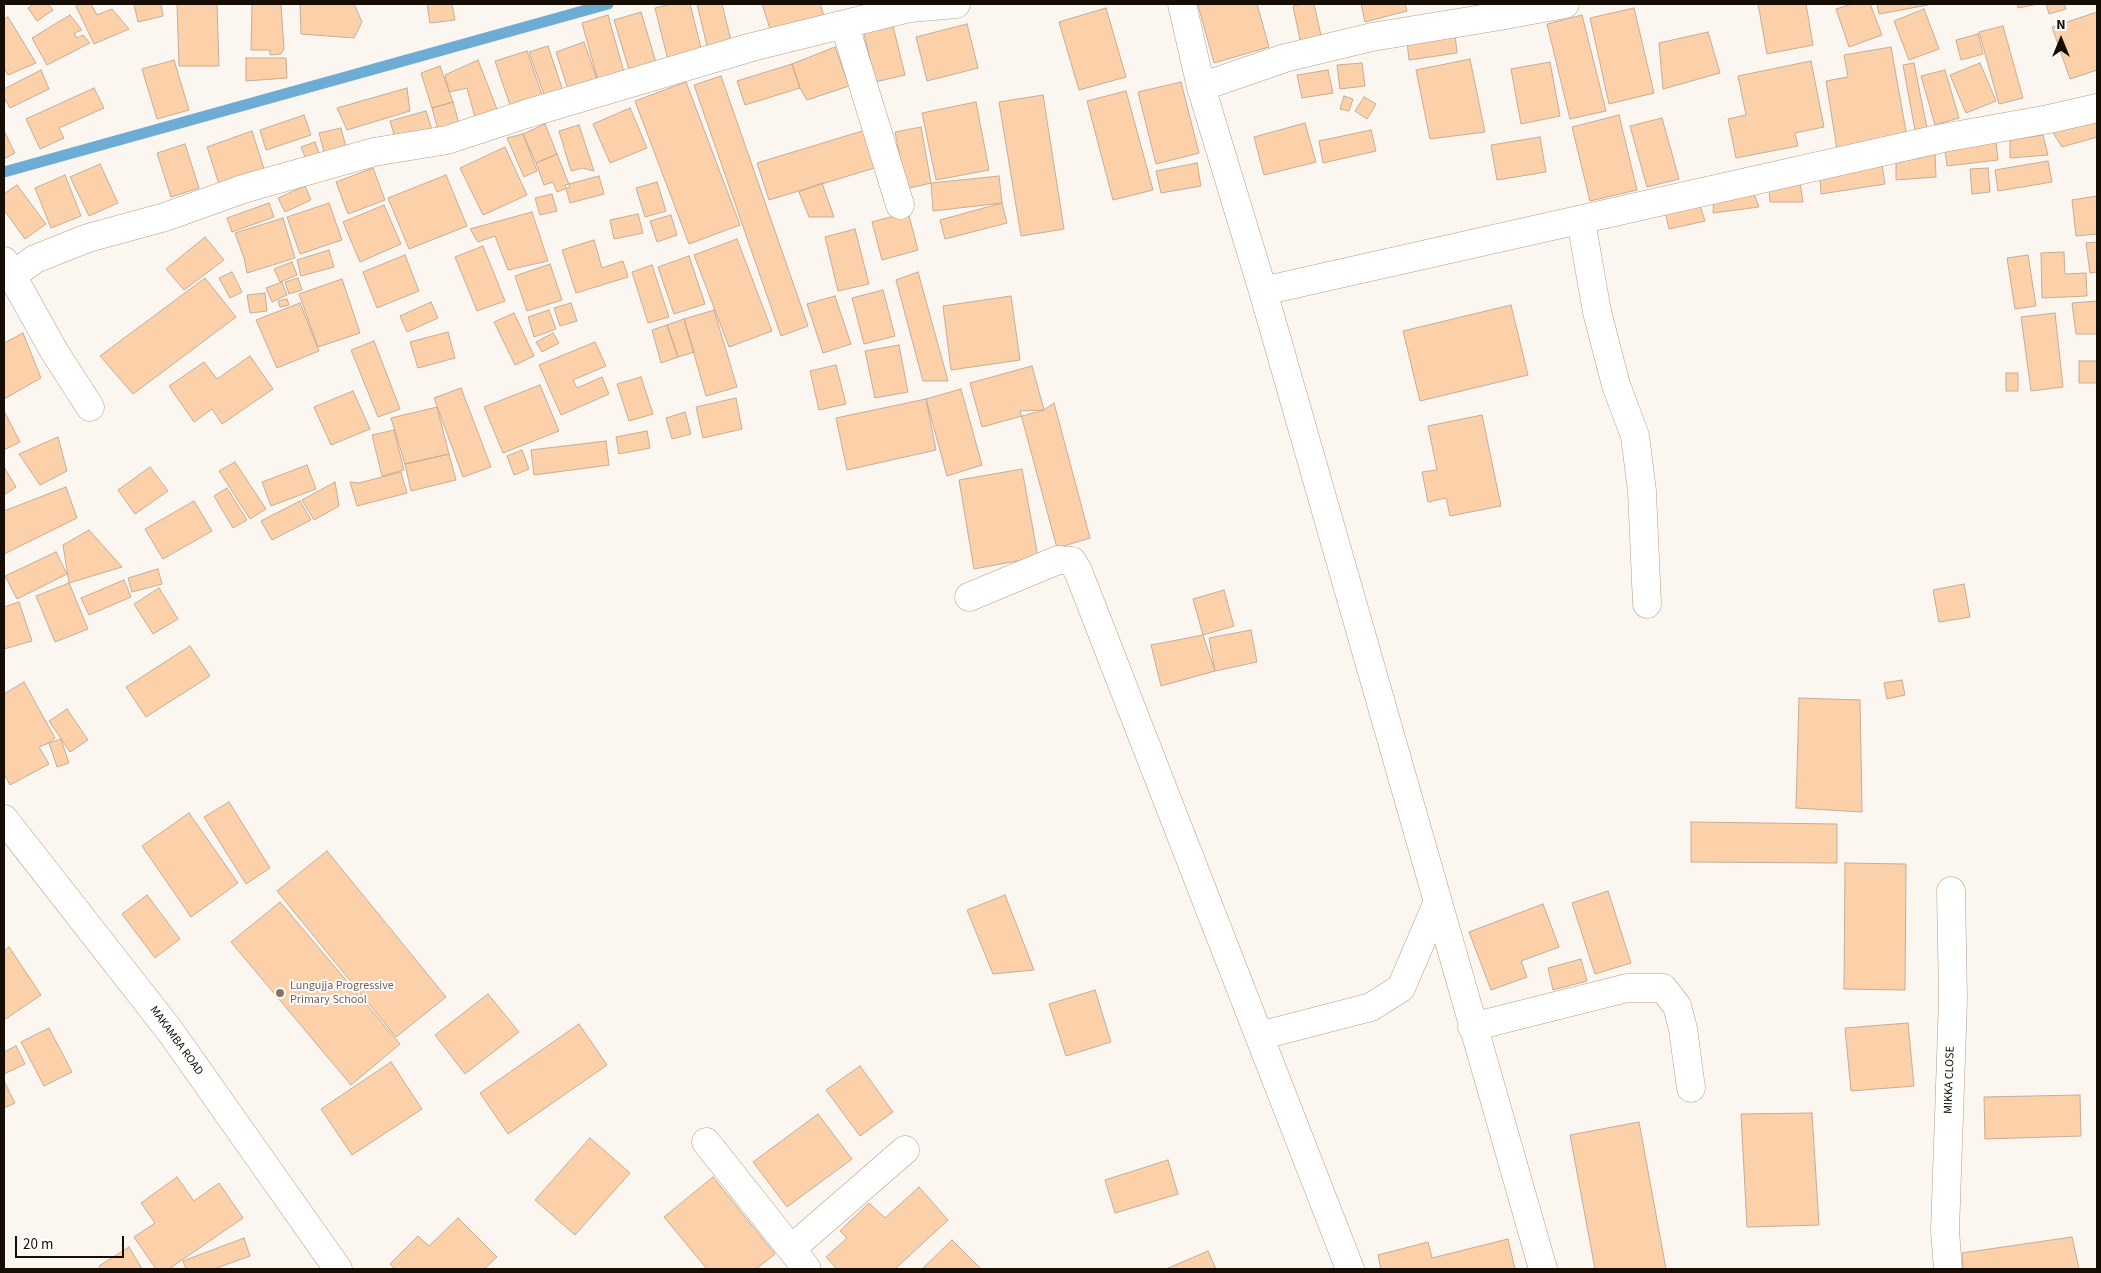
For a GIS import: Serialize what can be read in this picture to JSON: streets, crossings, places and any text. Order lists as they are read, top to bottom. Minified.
{"streets":{"street":["MAKAMBA ROAD","MIKKA CLOSE"]},"places":["Lungujja Progressive Primary School"],"scale_bar":"20 m","north":"top"}
